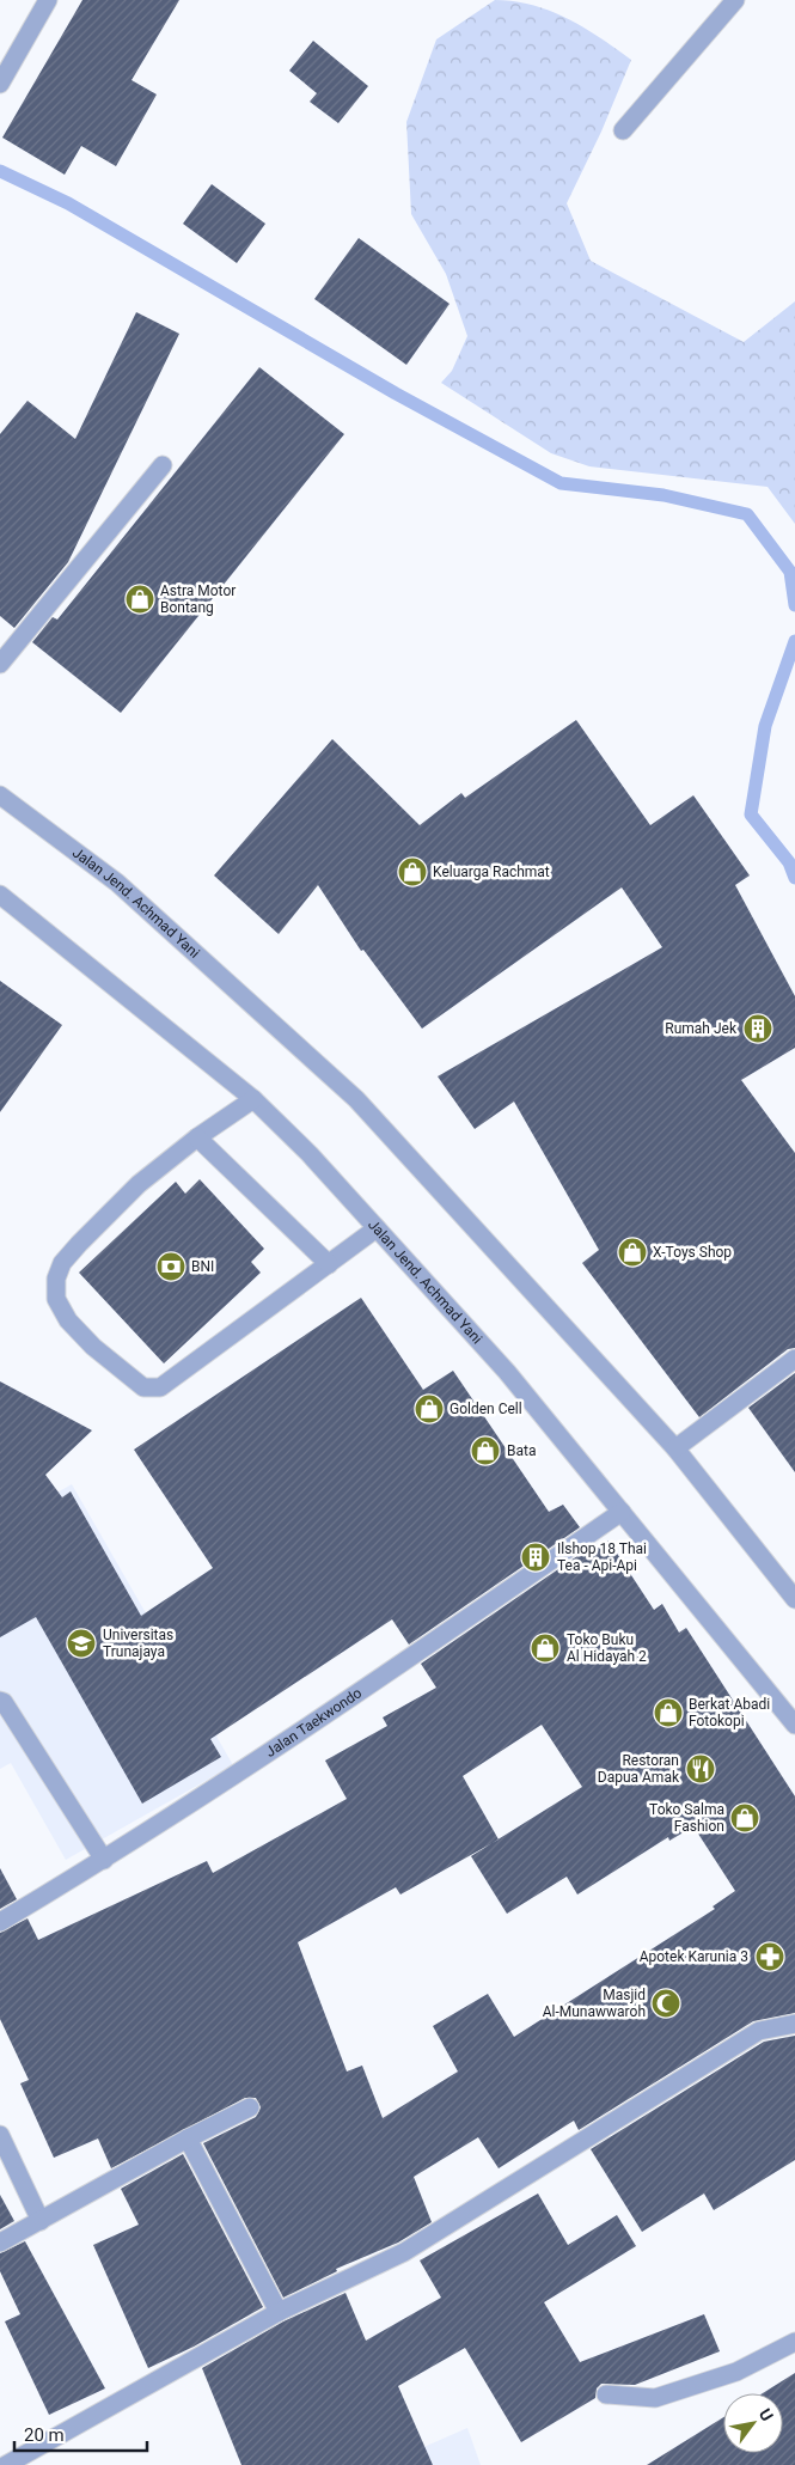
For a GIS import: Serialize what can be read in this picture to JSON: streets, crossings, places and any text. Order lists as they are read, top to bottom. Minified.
{"streets":{"street":["Jalan Jend. Achmad Yani","Jalan Taekwondo"]},"crossings":[["Jalan Jend. Achmad Yani","Jalan Taekwondo"]],"places":{"shop":["Astra Motor Bontang","Keluarga Rachmat","X-Toys Shop","Golden Cell","Bata","Toko Buku Al Hidayah 2","Berkat Abadi Fotokopi","Toko Salma Fashion"],"building":["Rumah Jek","Ilshop 18 Thai Tea - Api-Api"],"bank":["BNI"],"school or university":["Universitas Trunajaya"],"restaurant":["Restoran Dapua Amak"],"pharmacy":["Apotek Karunia 3"],"mosque":["Masjid Al-Munawwaroh"]},"scale_bar":"20 m","north":"top right"}
